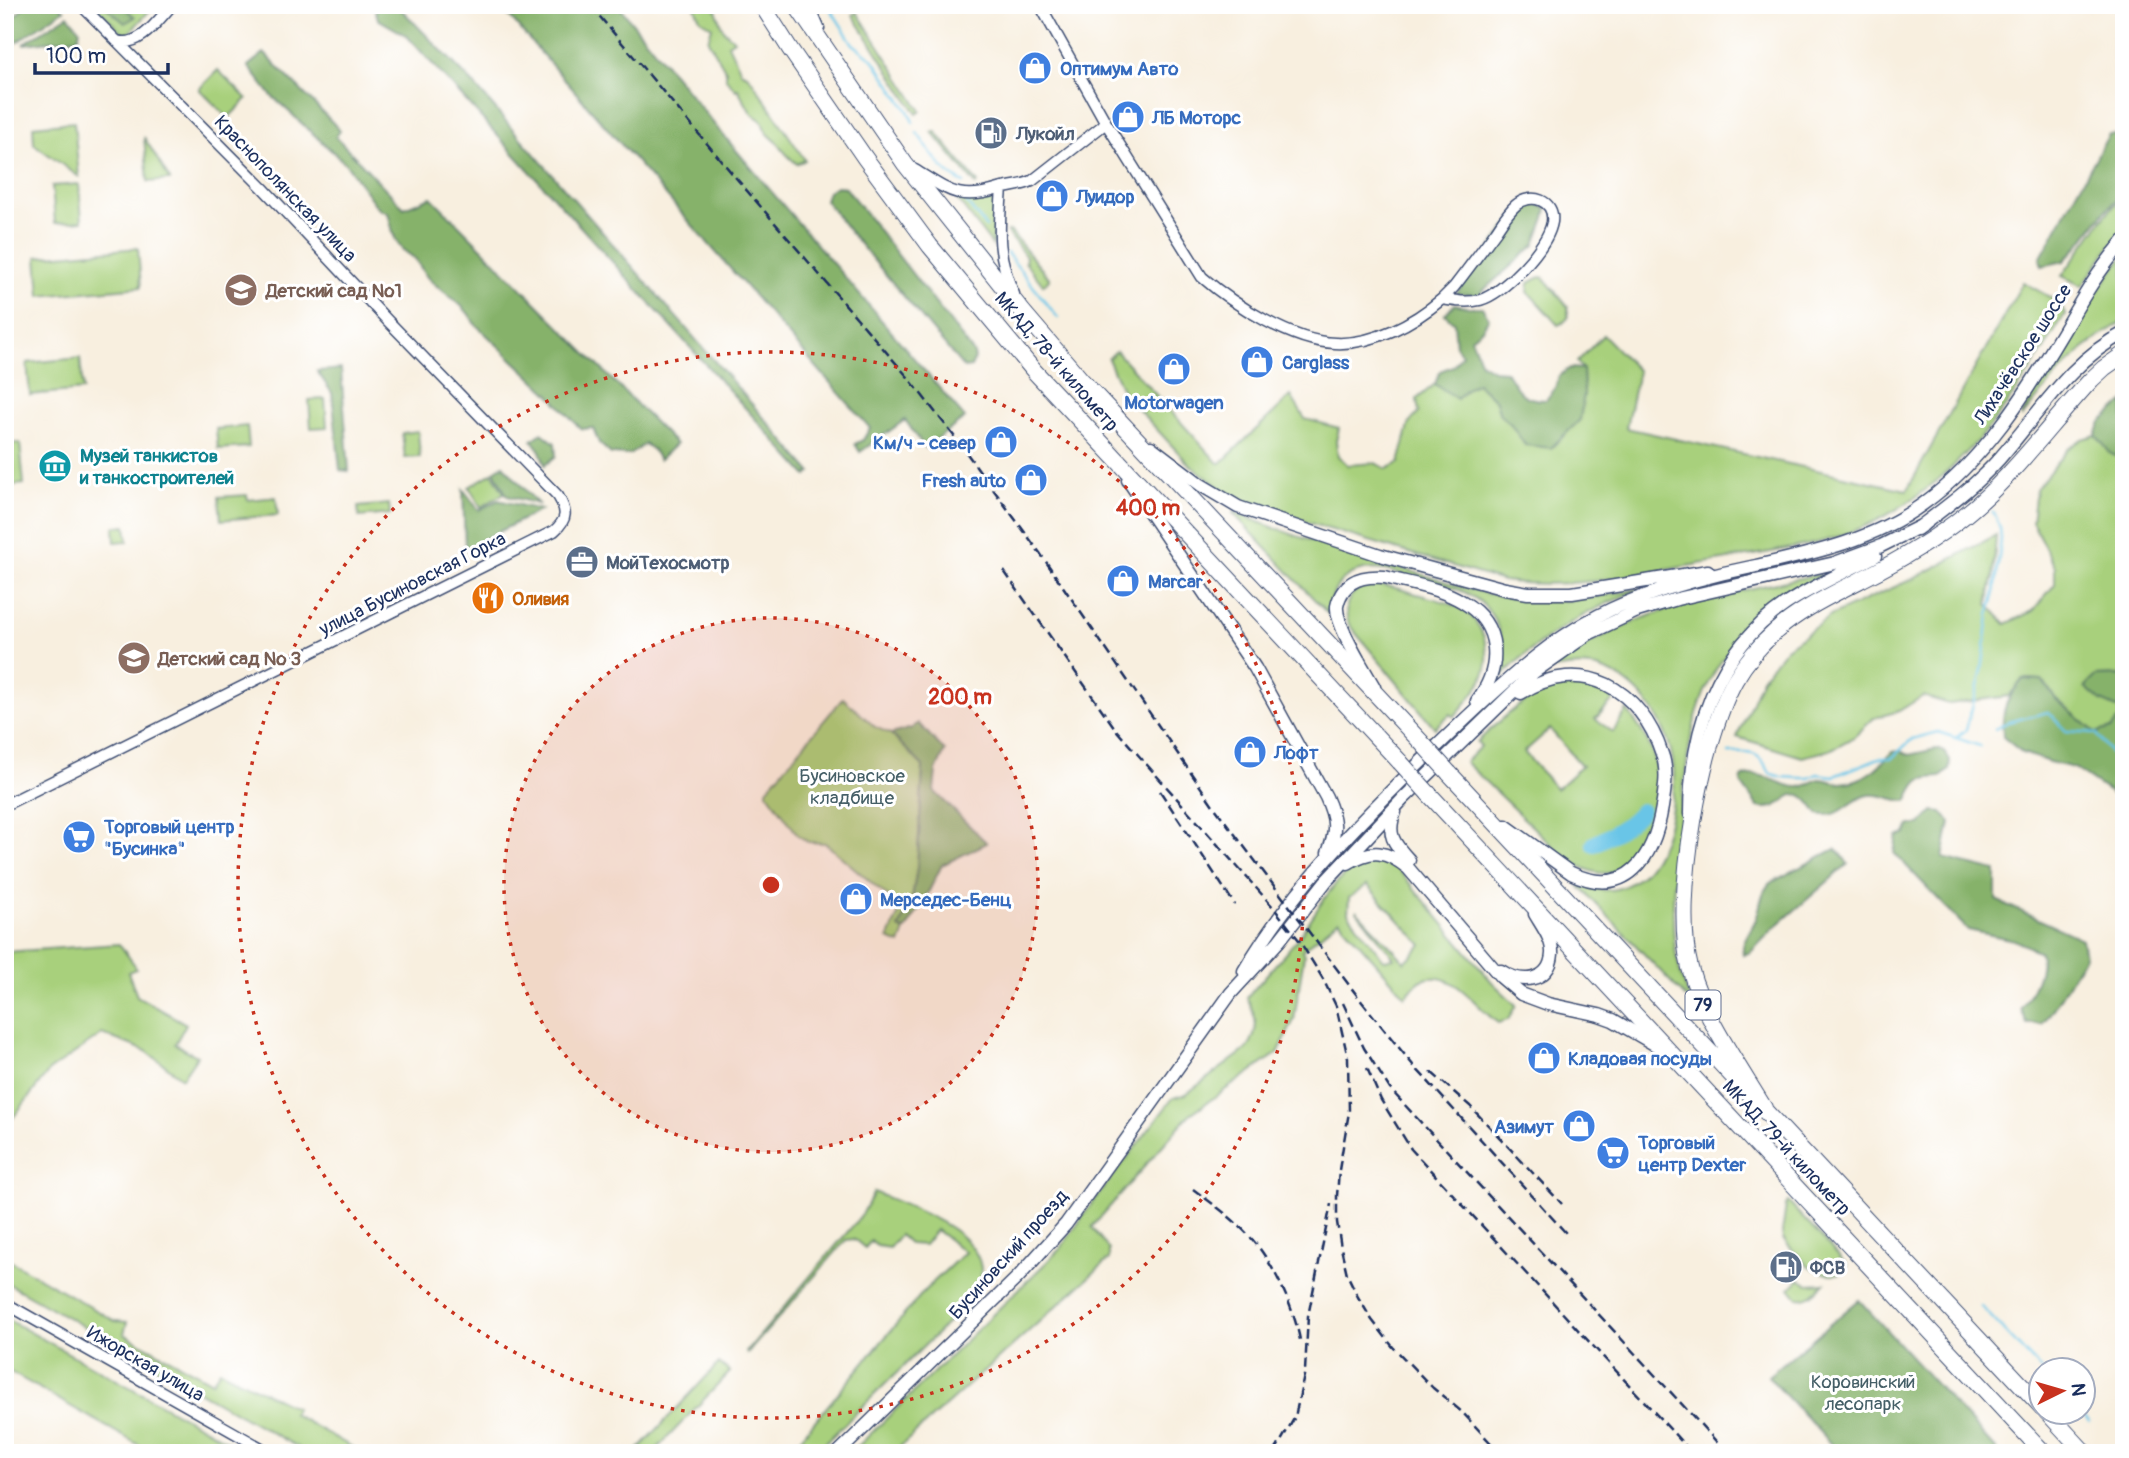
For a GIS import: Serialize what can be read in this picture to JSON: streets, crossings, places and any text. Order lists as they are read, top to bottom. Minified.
{"streets":{"highway":["МКАД, 78-й километр","79","МКАД, 79-й километр"],"main road":["Лихачёвское шоссе","Бусиновский проезд"],"street":["Краснополянская улица","улица Бусиновская Горка","Ижорская улица"]},"crossings":[["Краснополянская улица","улица Бусиновская Горка"],["МКАД, 78-й километр","МКАД, 79-й километр"],["79","МКАД, 79-й километр"]],"parks":["Бусиновское кладбище","Коровинский лесопарк"],"places":{"shop":["Оптимум Авто","ЛБ Моторс","Луидор","Carglass","Motorwagen","Км/ч - север","Fresh auto","Marcar","Лофт","Мерседес-Бенц","Кладовая посуды","Азимут"],"fuel station":["Лукойл","ФСВ"],"school or university":["Детский сад №1","Детский сад № 3"],"museum":["Музей танкистов и танкостроителей"],"office":["МойТехосмотр"],"restaurant":["Оливия"],"supermarket":["Торговый центр \"Бусинка\"","Торговый центр Dexter"]},"scale_bar":"100 m","north":"right","rings":["400 m","200 m"]}
